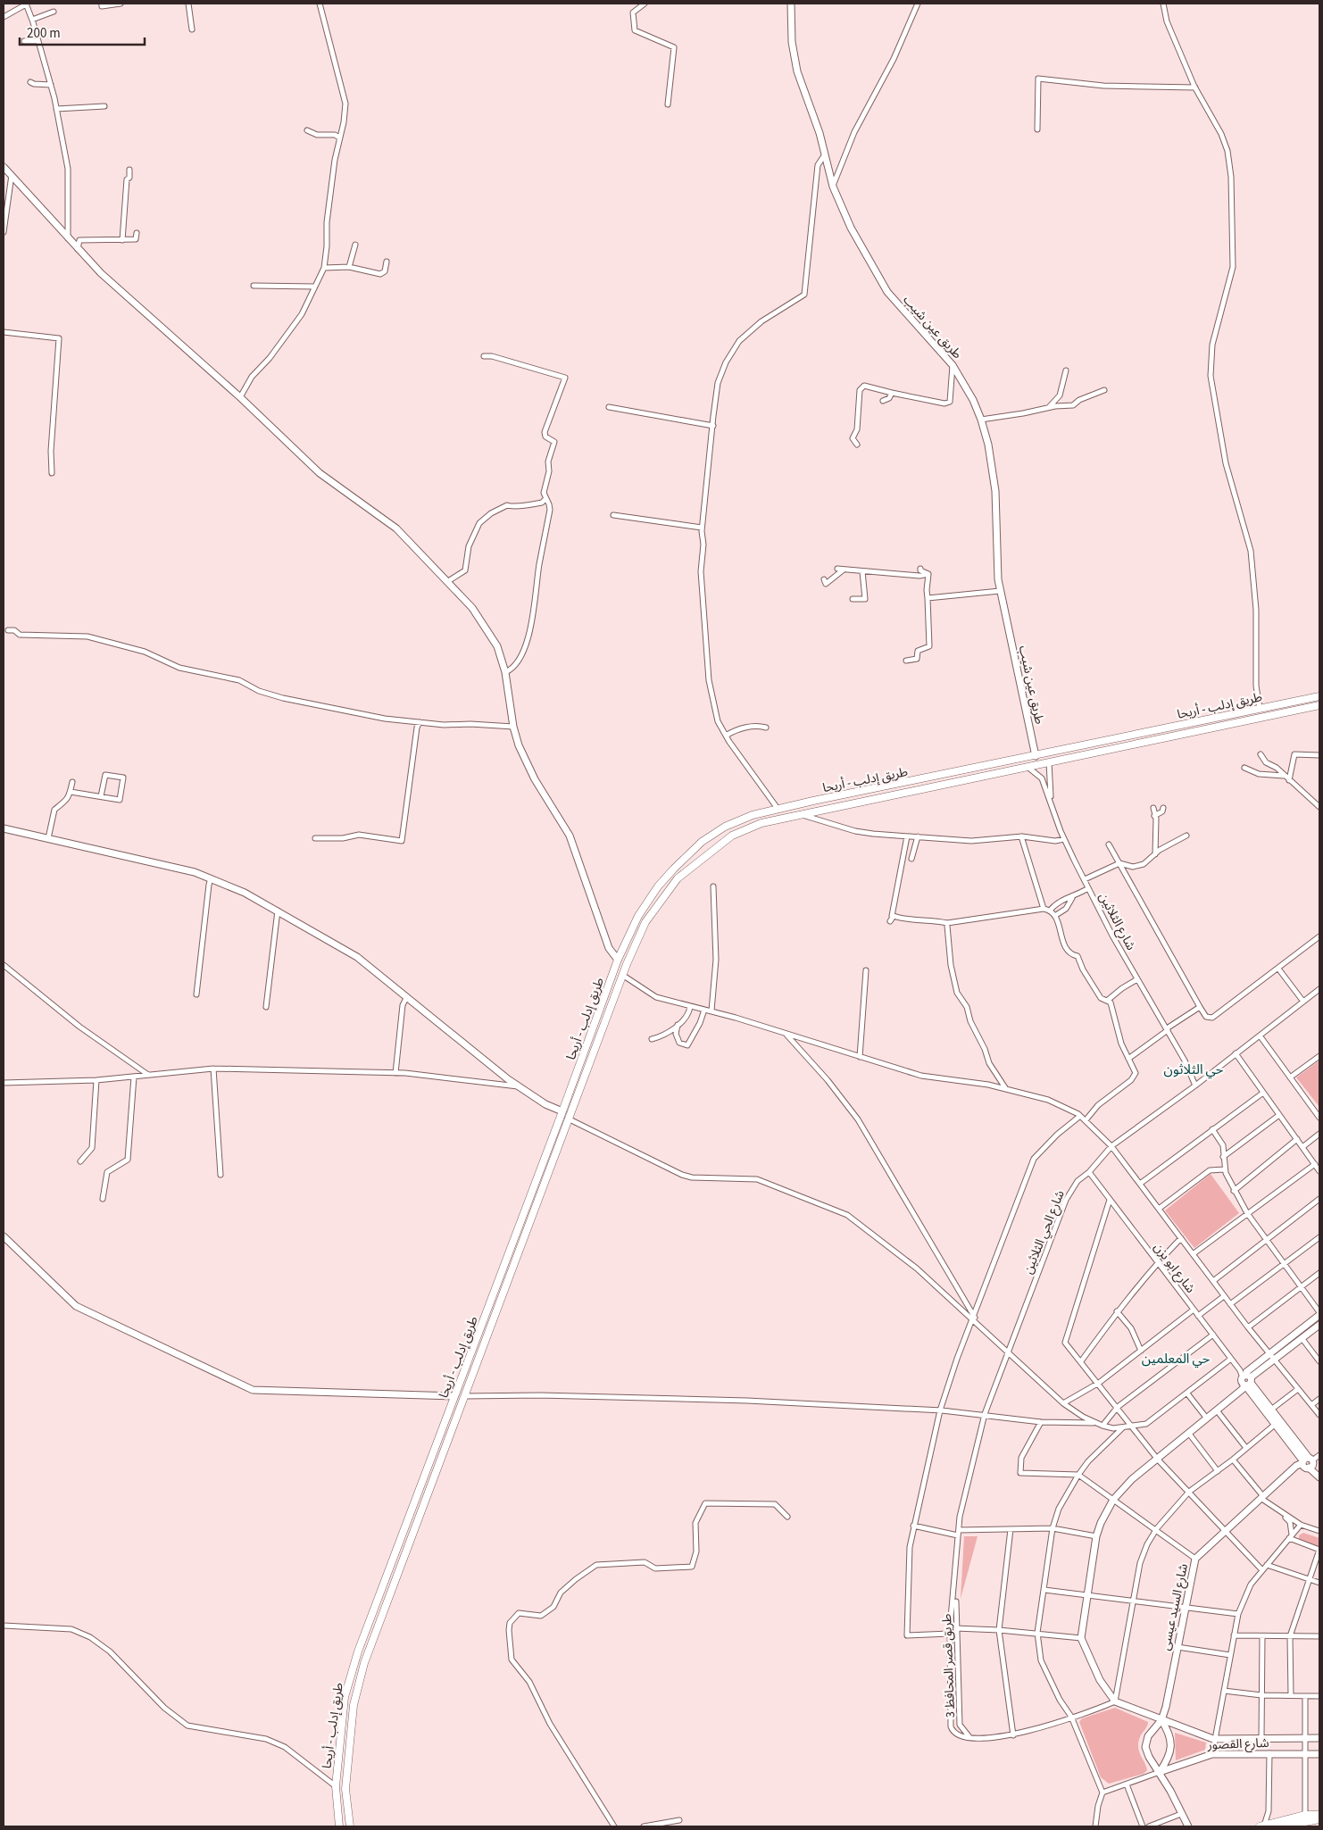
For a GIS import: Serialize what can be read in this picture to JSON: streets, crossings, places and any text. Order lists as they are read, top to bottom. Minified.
{"streets":{"main road":["طريق إدلب - أريحا"],"street":["طريق عين شيب","شارع الثلاثين","شارع الحي الثلاثين","شارع ابو يزن","شارع السيد عيسى","طريق قصر المحافظ 3","شارع القصور"]},"crossings":[["طريق عين شيب","طريق إدلب - أريحا"],["طريق إدلب - أريحا","شارع الثلاثين"],["شارع الثلاثين","شارع الحي الثلاثين"],["شارع الحي الثلاثين","شارع ابو يزن"],["شارع الحي الثلاثين","طريق قصر المحافظ 3"]],"districts":["حي الثلاثون","حي المعلمين"],"scale_bar":"200 m"}
